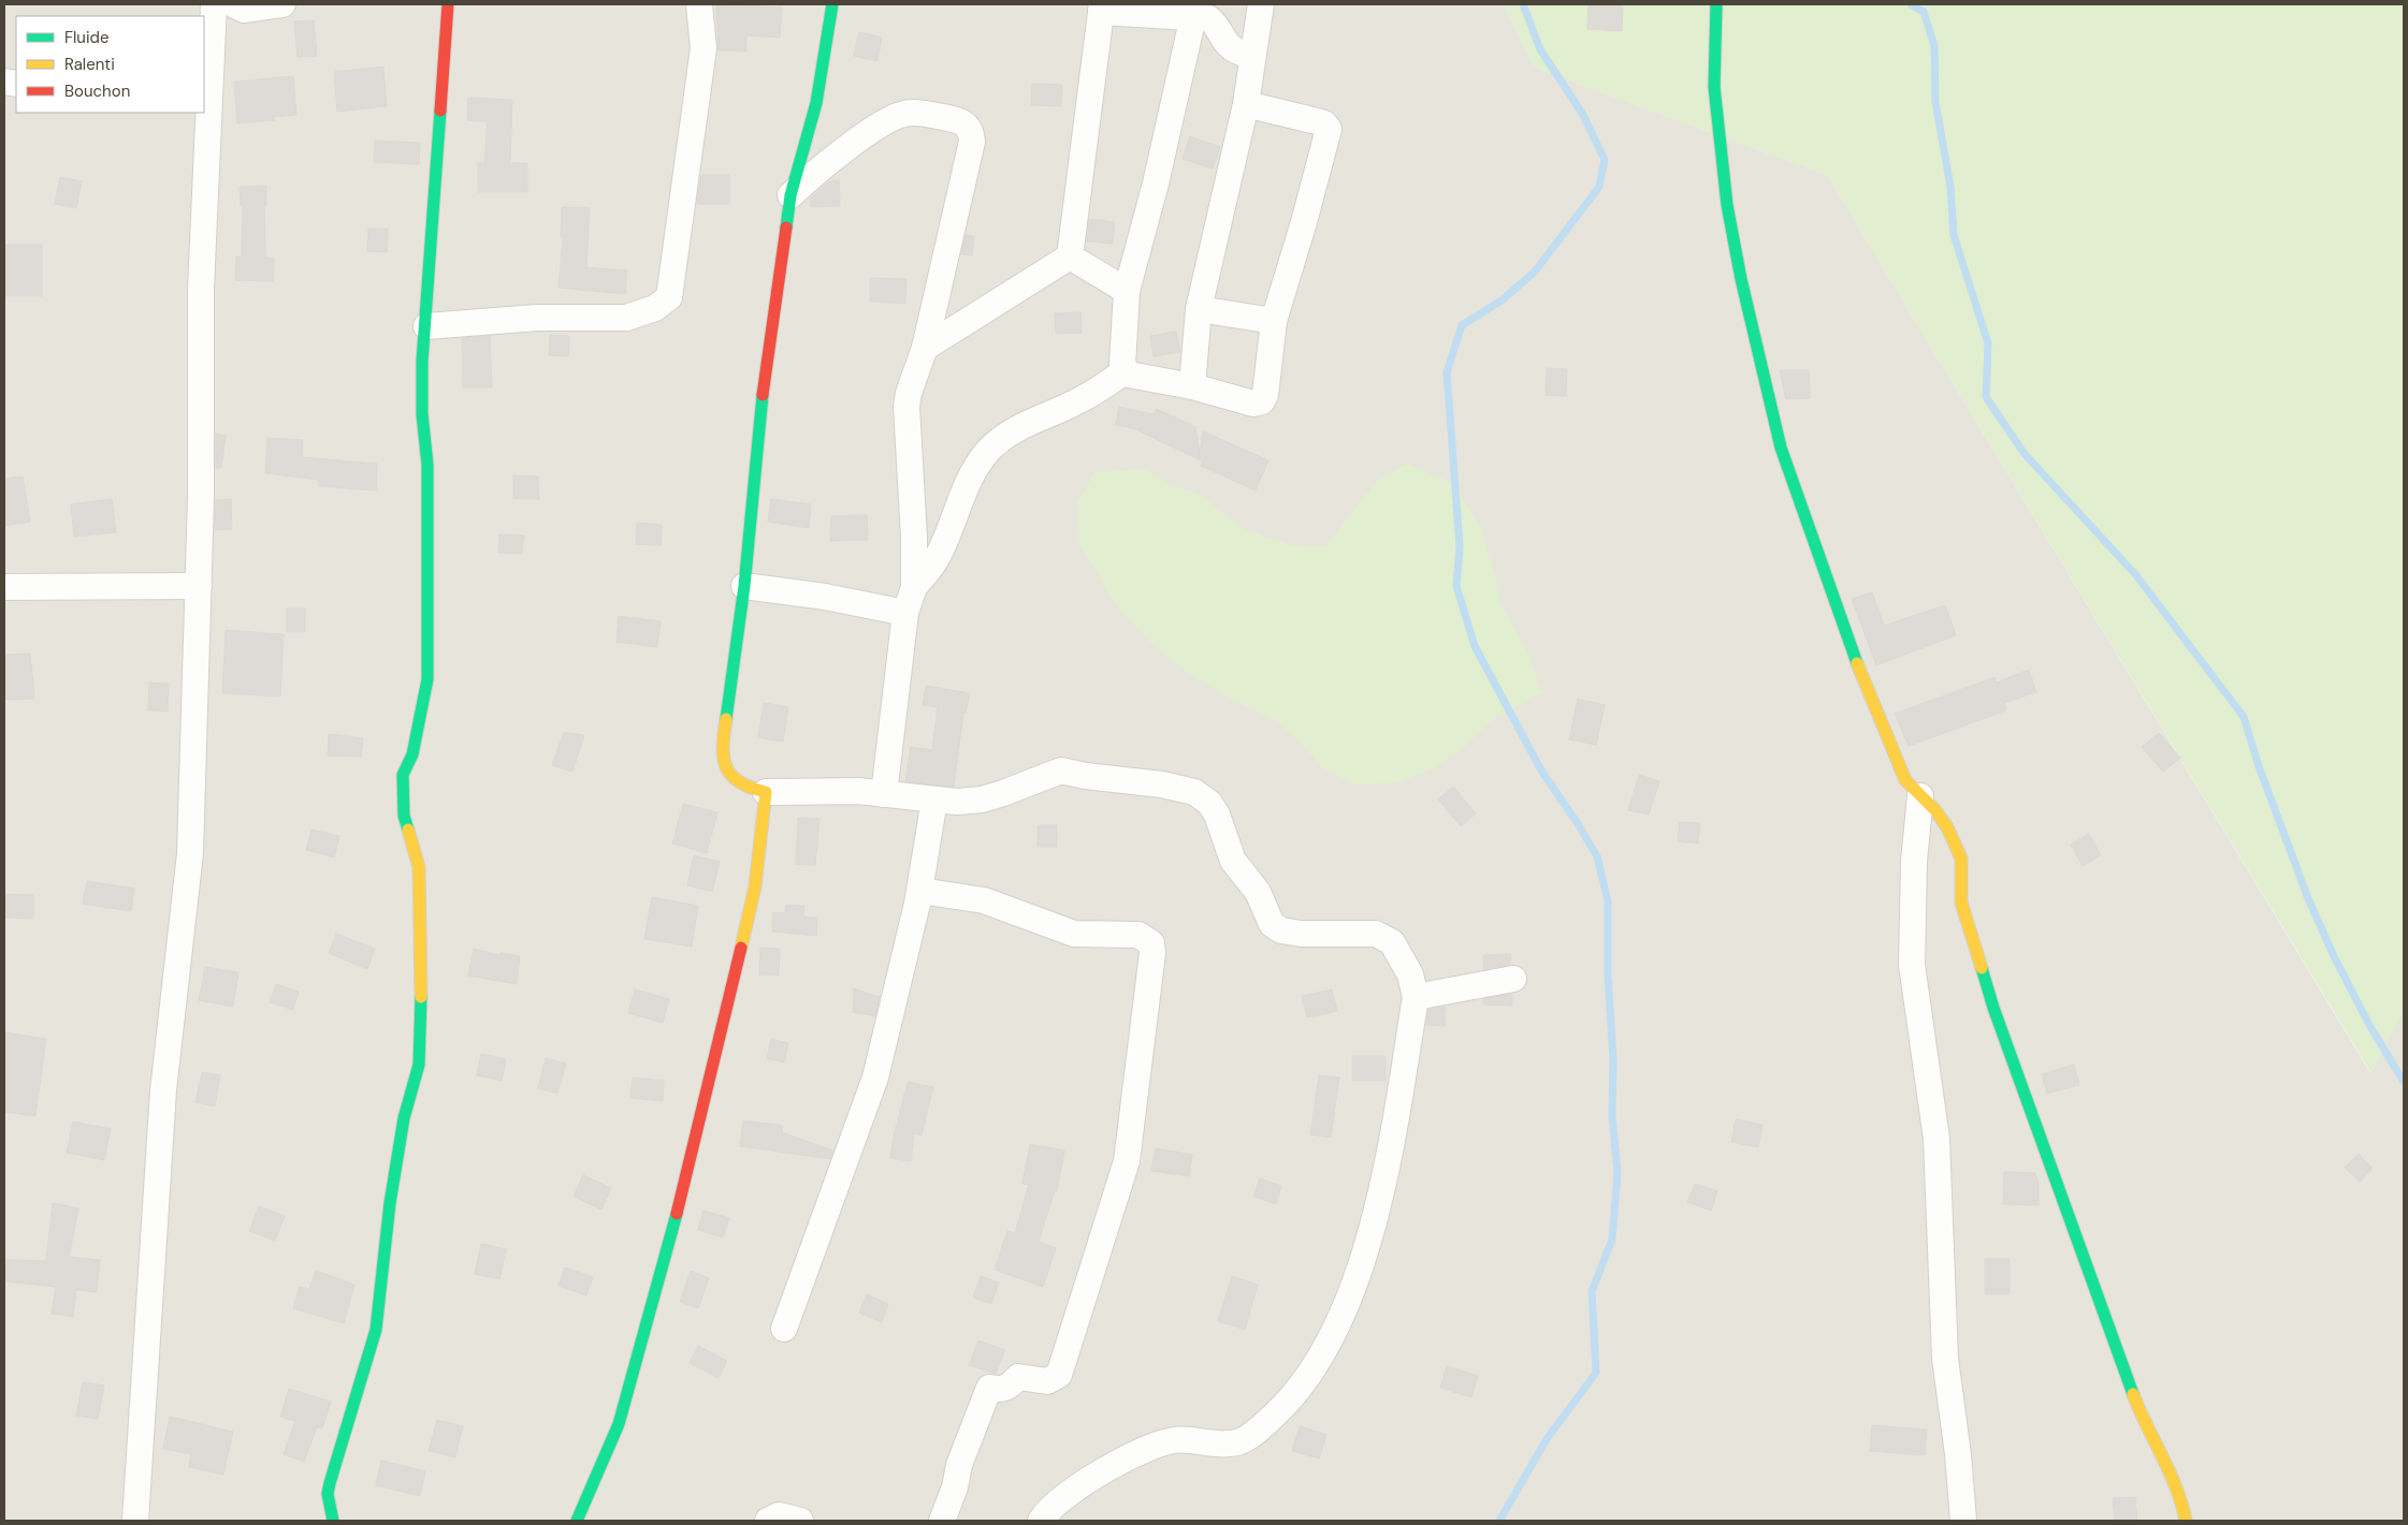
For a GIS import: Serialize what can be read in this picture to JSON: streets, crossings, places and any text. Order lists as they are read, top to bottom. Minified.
{"legend":["Fluide","Ralenti","Bouchon"]}
